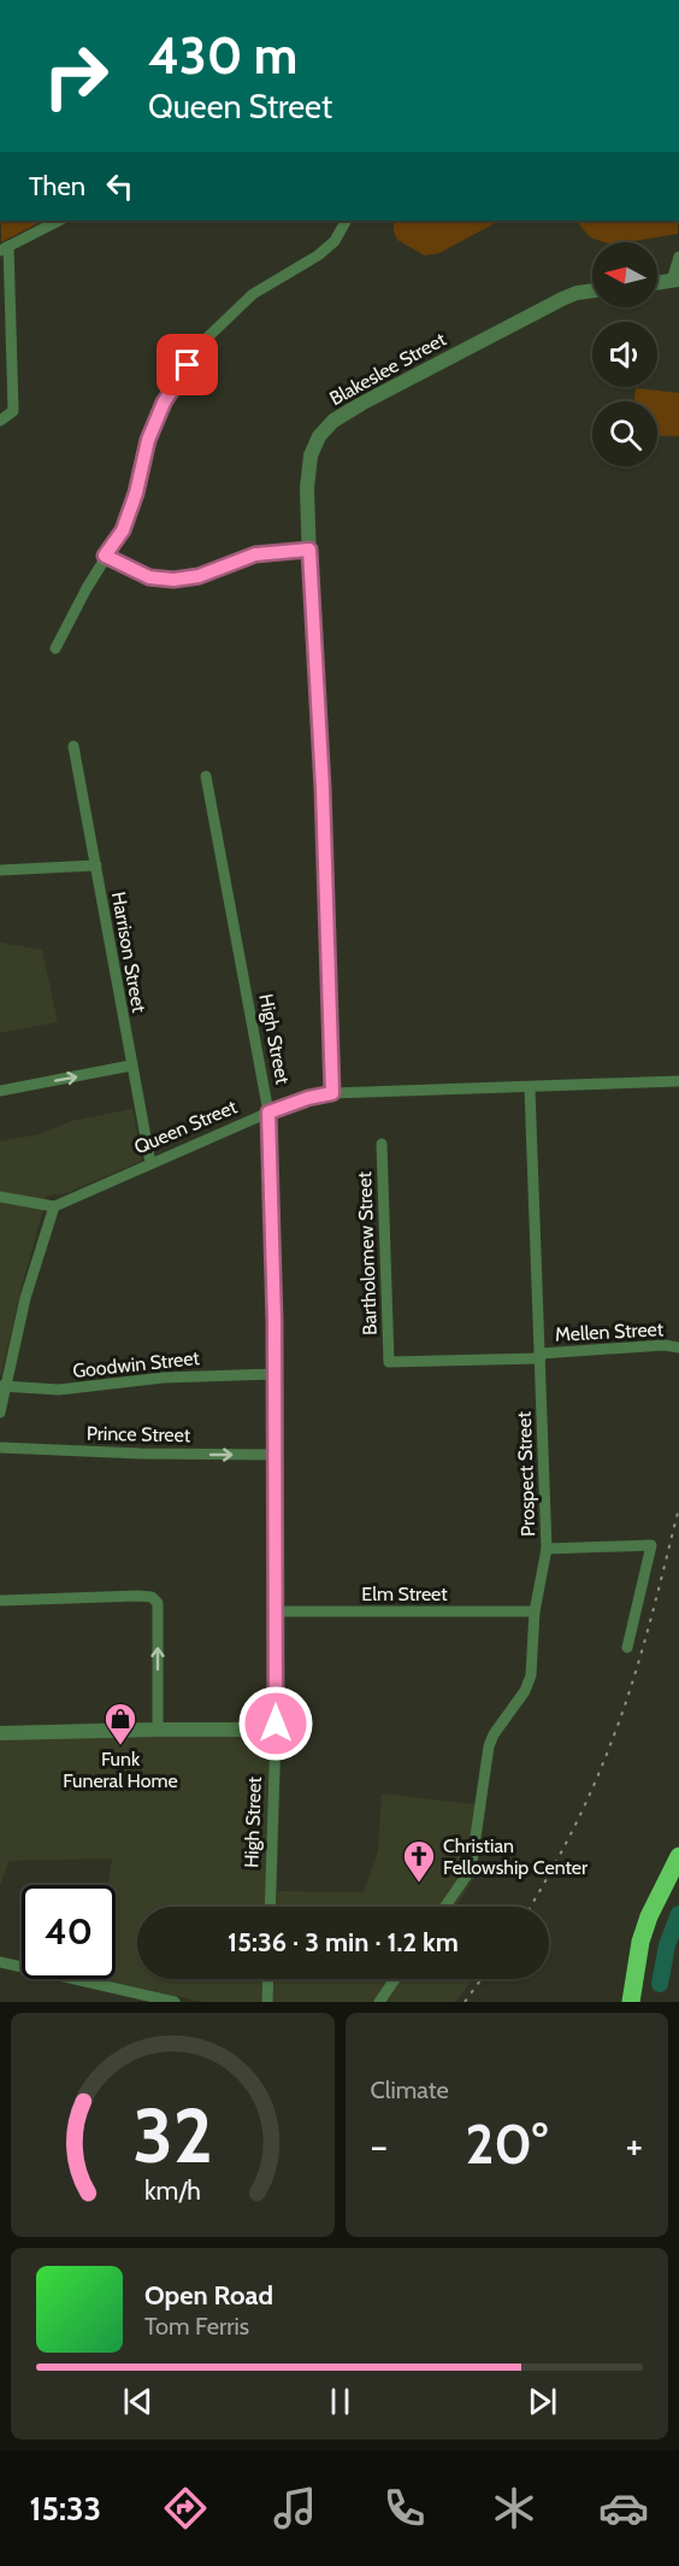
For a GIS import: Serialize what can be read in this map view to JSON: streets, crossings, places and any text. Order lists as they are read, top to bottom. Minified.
{"streets":{"street":["Blakeslee Street","Harrison Street","High Street","Queen Street","Bartholomew Street","Mellen Street","Goodwin Street","Prince Street","Prospect Street","Elm Street"]},"crossings":[["Blakeslee Street","Queen Street"],["Harrison Street","Queen Street"],["High Street","Queen Street"],["High Street","Goodwin Street"],["High Street","Prince Street"],["High Street","Elm Street"],["Queen Street","Prospect Street"],["Bartholomew Street","Mellen Street"],["Mellen Street","Prospect Street"],["Prospect Street","Elm Street"]],"one_way":["Prince Street"],"places":{"shop":["Funk Funeral Home"],"church":["Christian Fellowship Center"]},"north":"left","page":{"turn":["430 m","Queen Street"],"then":"Then","limit":"40","trip":"15:36 · 3 min · 1.2 km","tile":"Climate","heat":["−","20°","+"],"song":["Open Road","Tom Ferris"],"tabs":"15:33","gauge":["32","km/h"]}}
